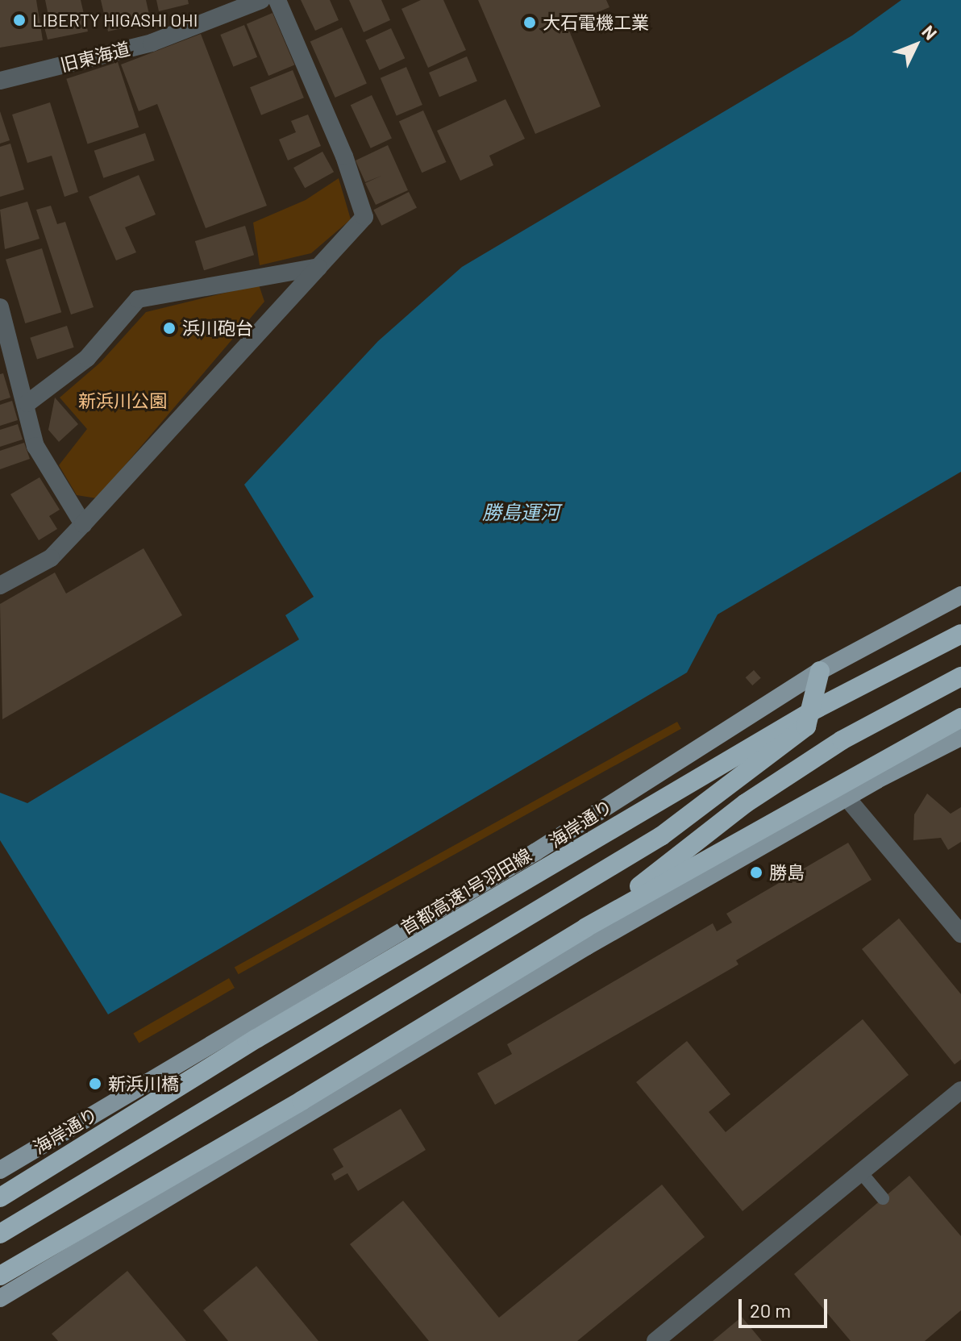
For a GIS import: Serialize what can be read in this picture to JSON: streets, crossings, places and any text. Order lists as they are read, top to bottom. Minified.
{"streets":{"highway":["首都高速1号羽田線"],"main road":["海岸通り"],"street":["旧東海道"]},"water":["勝島運河"],"parks":["新浜川公園"],"places":["LIBERTY HIGASHI OHI","大石電機工業","浜川砲台","勝島","新浜川橋"],"scale_bar":"20 m","north":"top right"}
